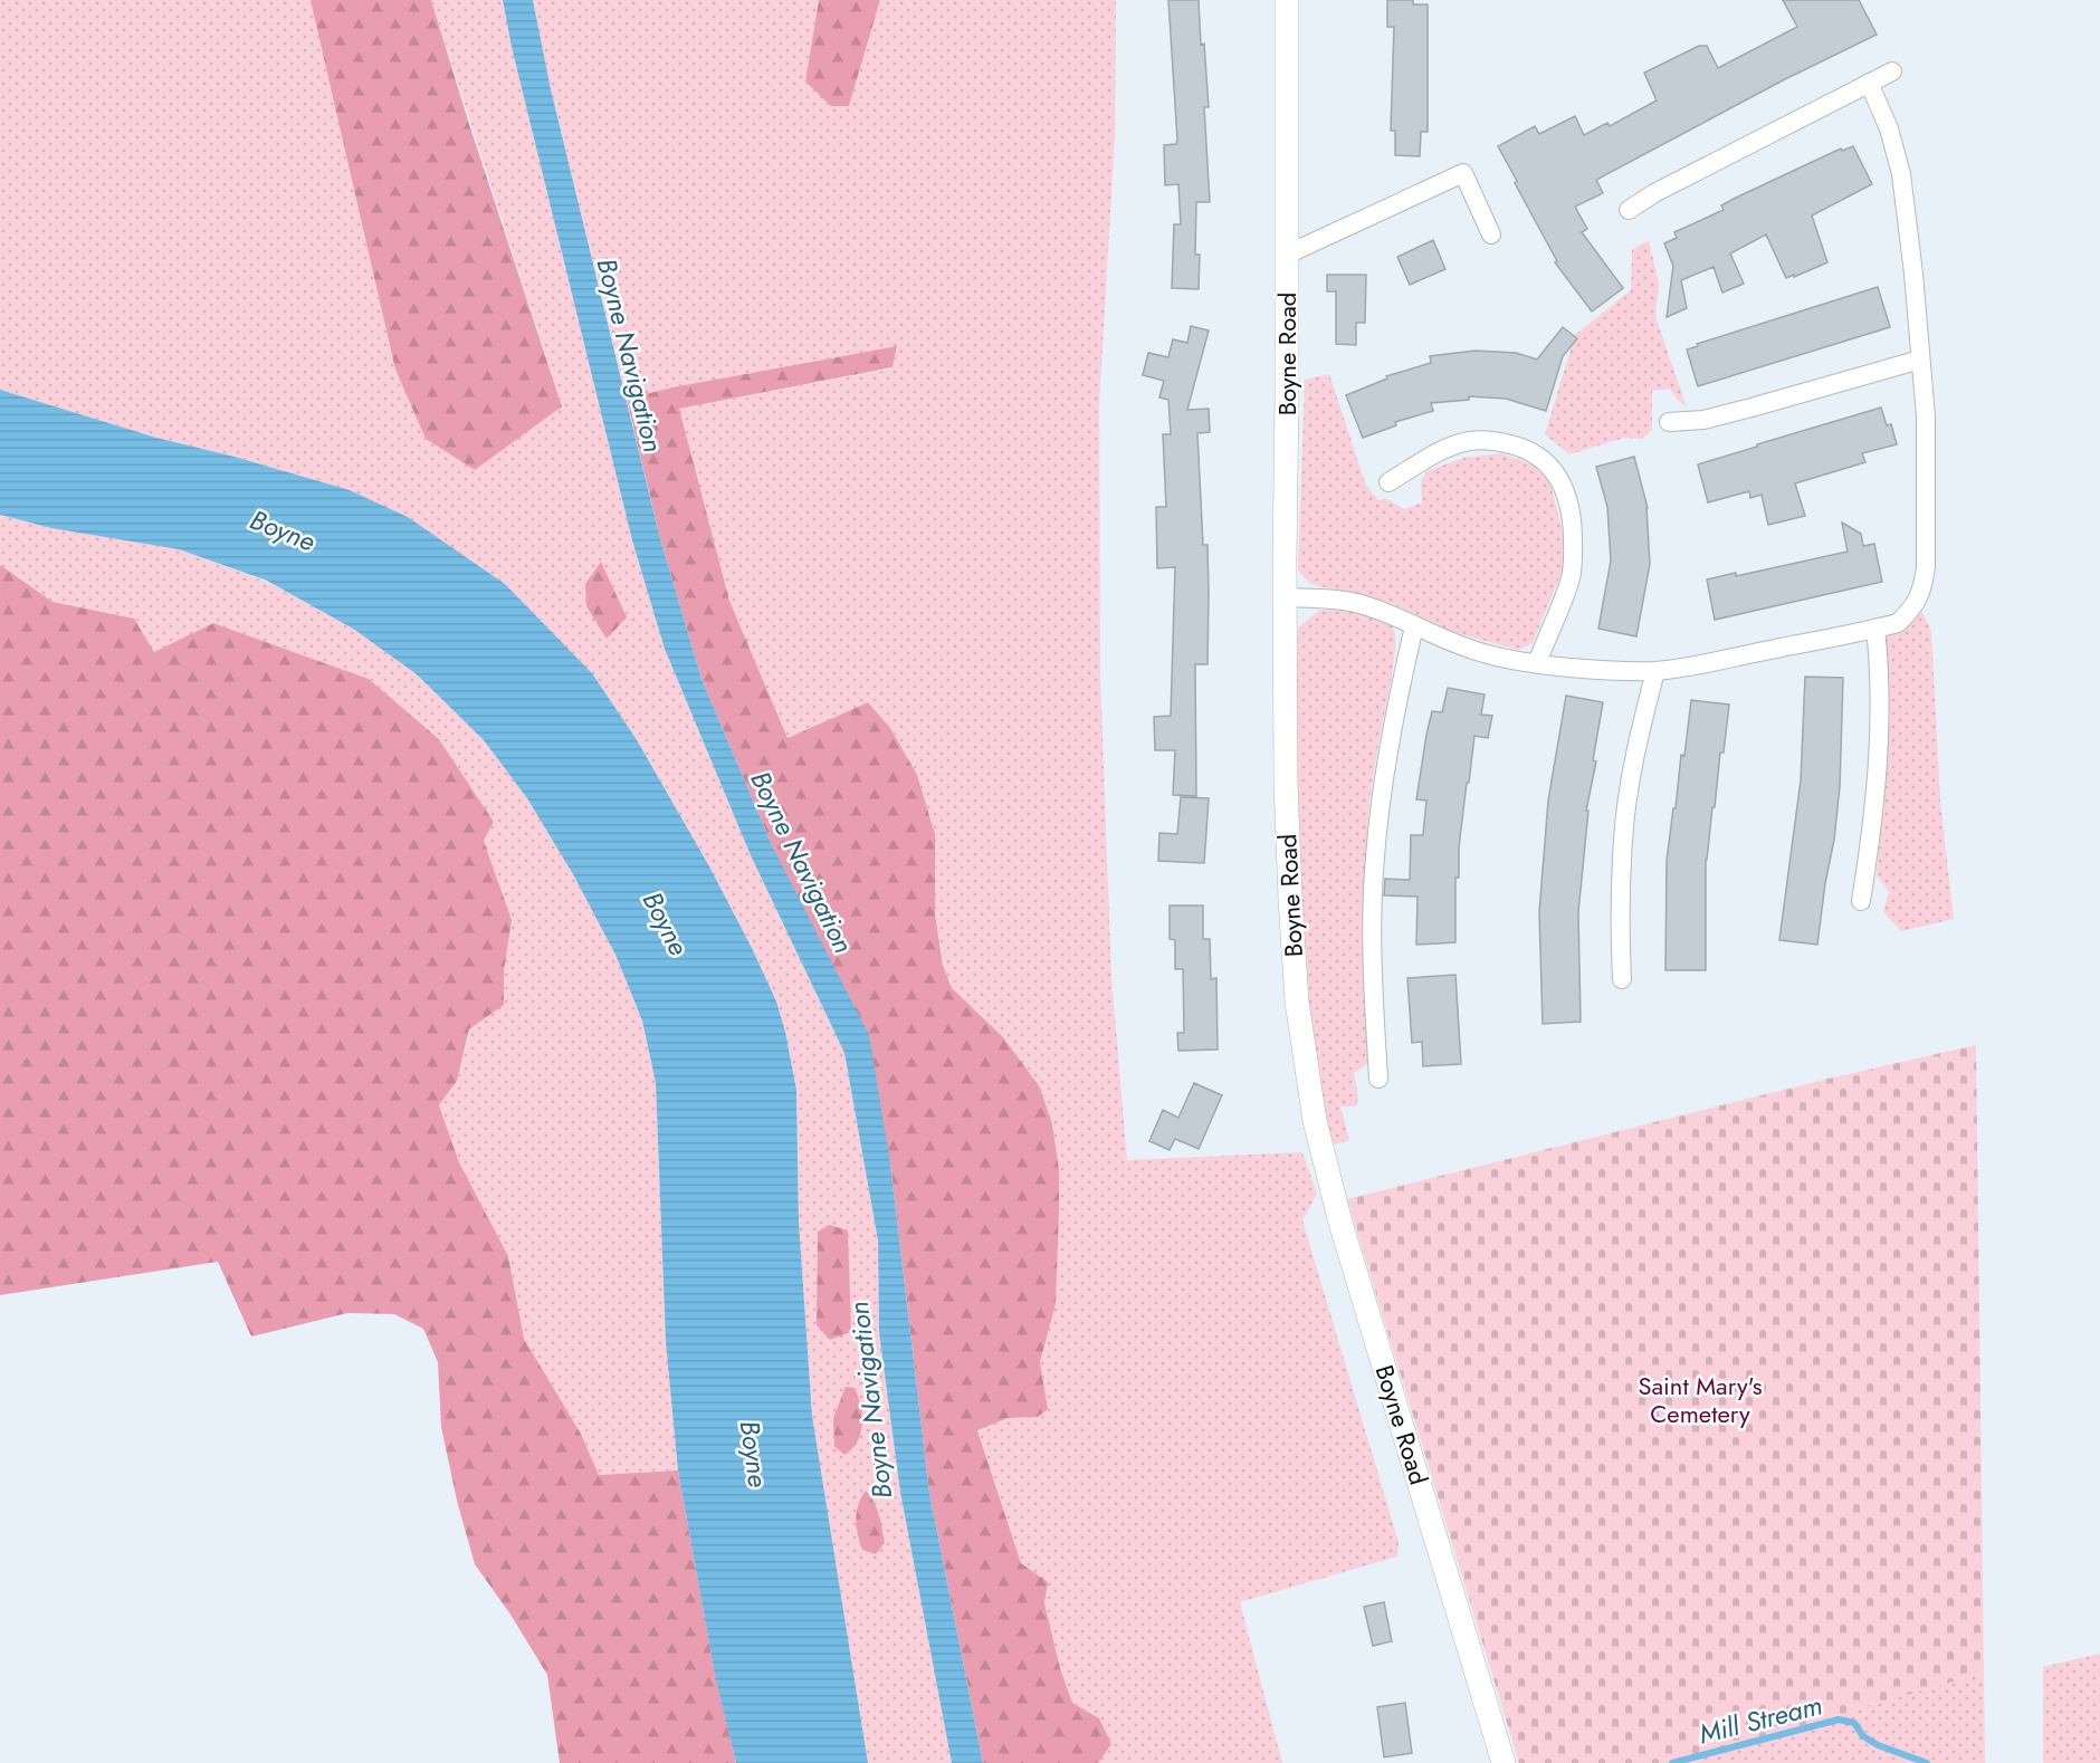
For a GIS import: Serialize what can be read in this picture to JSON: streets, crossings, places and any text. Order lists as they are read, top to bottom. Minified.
{"streets":{"street":["Boyne Road"]},"water":["Boyne Navigation","Boyne","Mill Stream"],"parks":["Saint Mary's Cemetery"]}
